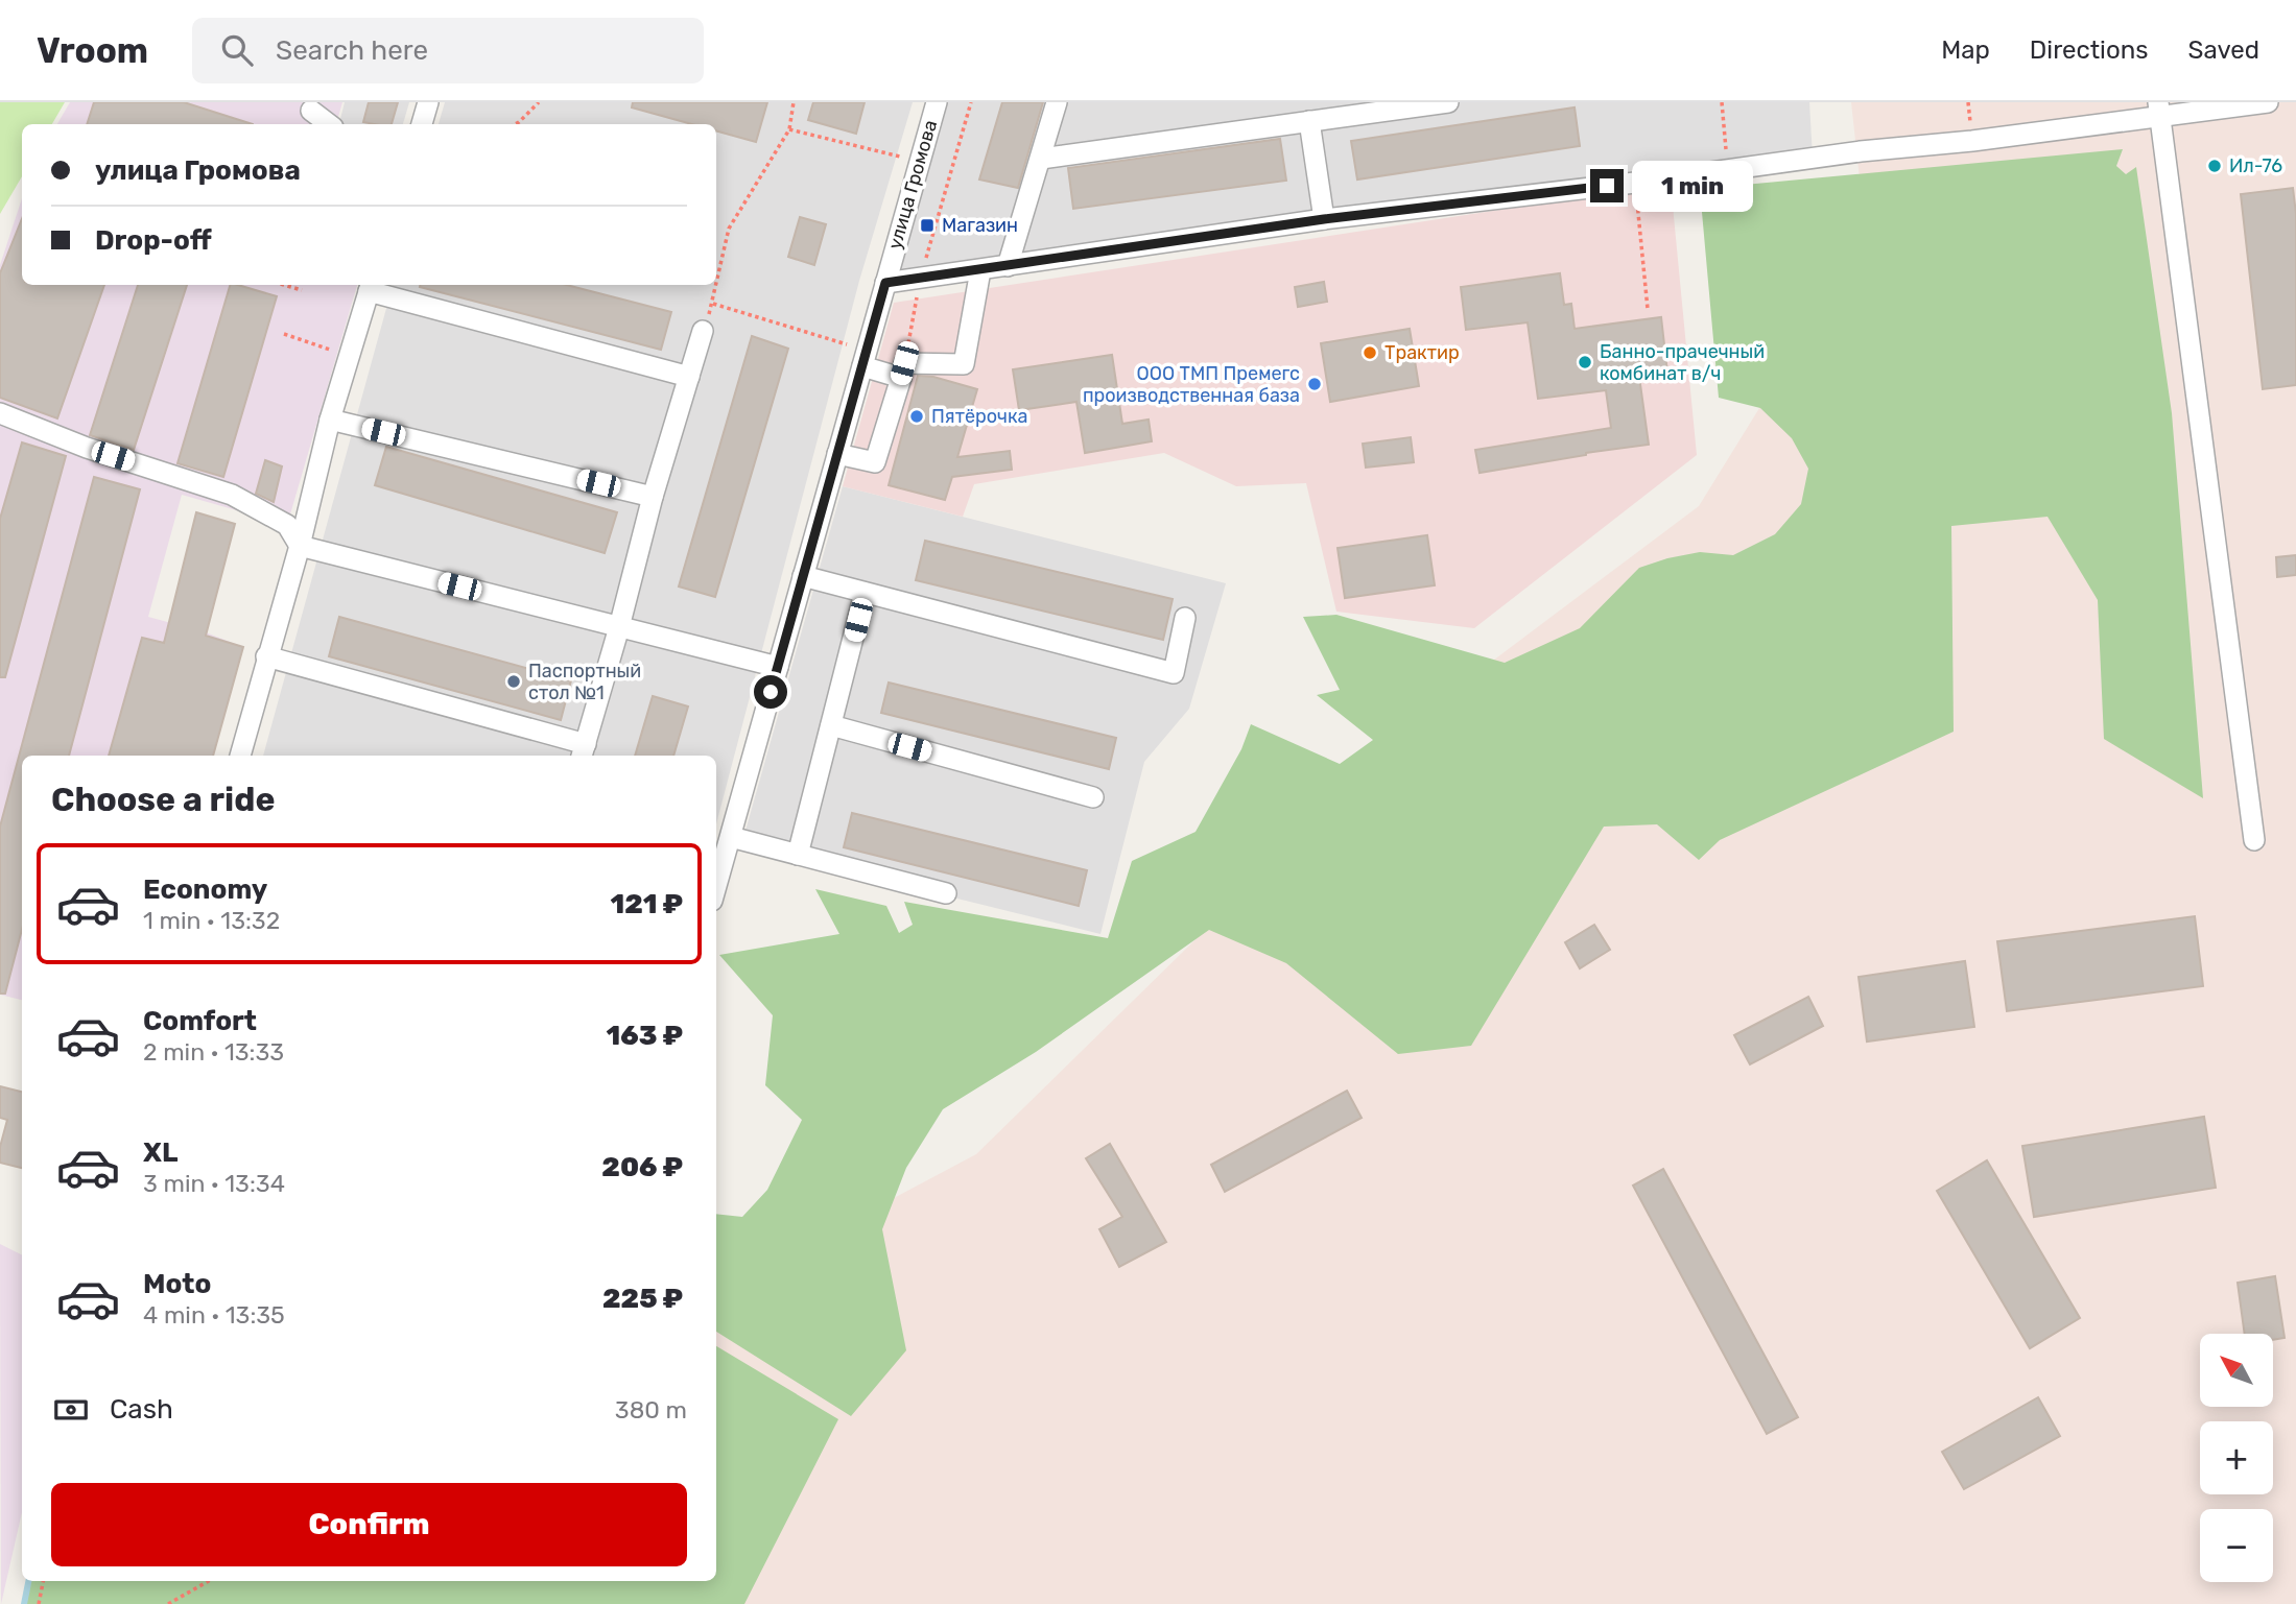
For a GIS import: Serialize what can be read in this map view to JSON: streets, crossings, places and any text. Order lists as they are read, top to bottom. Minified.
{"streets":{"street":["улица Громова"]},"places":{"other":["Ил-76","Трактир","Банно-прачечный комбинат в/ч","ООО ТМП Премегс производственная база","Пятёрочка","Паспортный стол №1"],"transit":["Магазин"]},"north":"top left","page":{"header":"Vroom","search":"Search here","nav":["Map","Directions","Saved"],"banner":["улица Громова","Drop-off"],"bubble":"1 min","heading":"Choose a ride","list":[{"name":"Economy","note":"1 min · 13:32","value":"121 ₽"},{"name":"Comfort","note":"2 min · 13:33","value":"163 ₽"},{"name":"XL","note":"3 min · 13:34","value":"206 ₽"},{"name":"Moto","note":"4 min · 13:35","value":"225 ₽"}],"map_buttons":["+","−"],"pay":["Cash","380 m"],"buttons":"Confirm"}}
